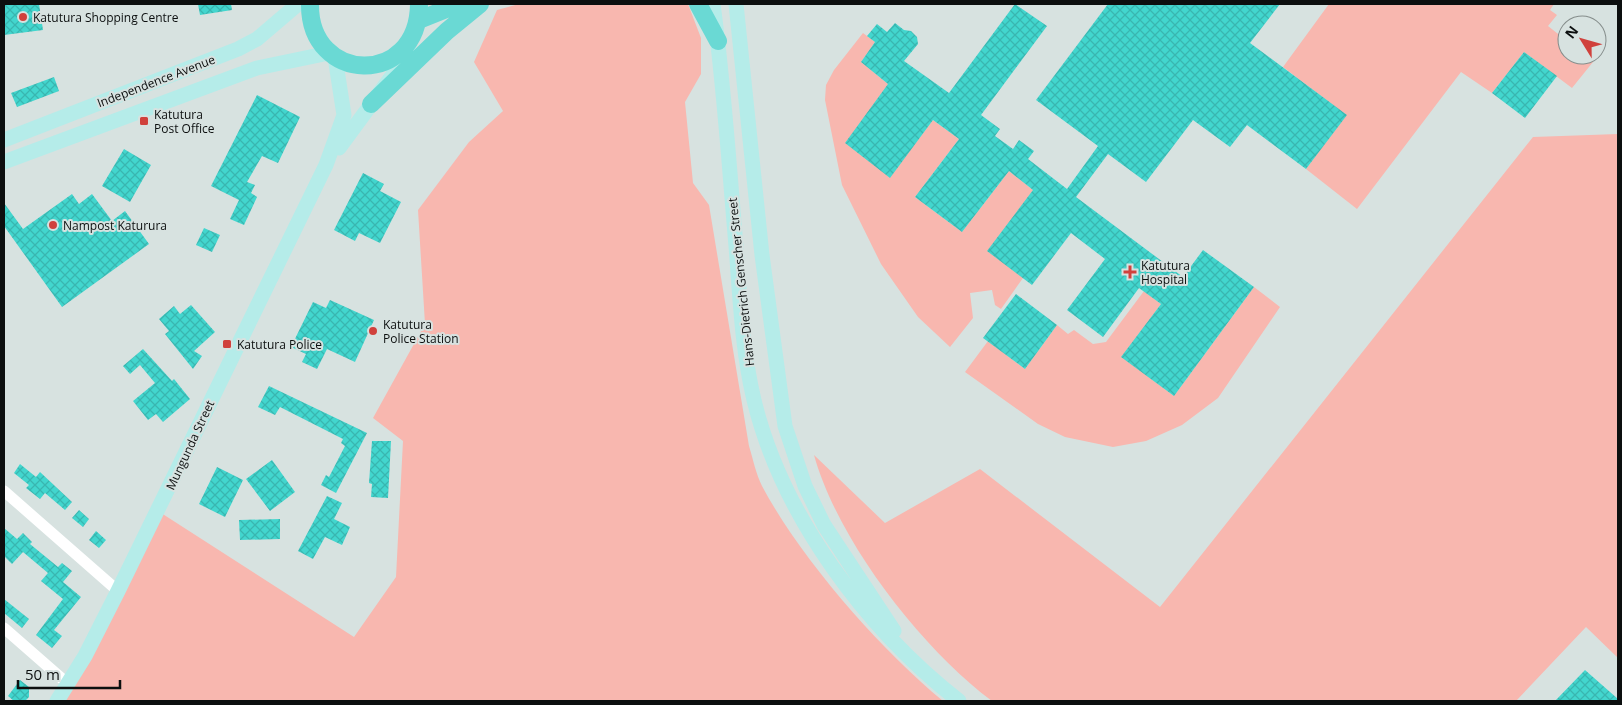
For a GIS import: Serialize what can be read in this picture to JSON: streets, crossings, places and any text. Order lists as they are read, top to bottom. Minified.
{"streets":{"main road":["Independence Avenue"],"street":["Hans-Dietrich Genscher Street","Mungunda Street"]},"places":{"other":["Katutura Shopping Centre","Nampost Katurura","Katutura Police Station"],"transit":["Katutura Post Office","Katutura Police"],"health":["Katutura Hospital"]},"scale_bar":"50 m","north":"top left"}
